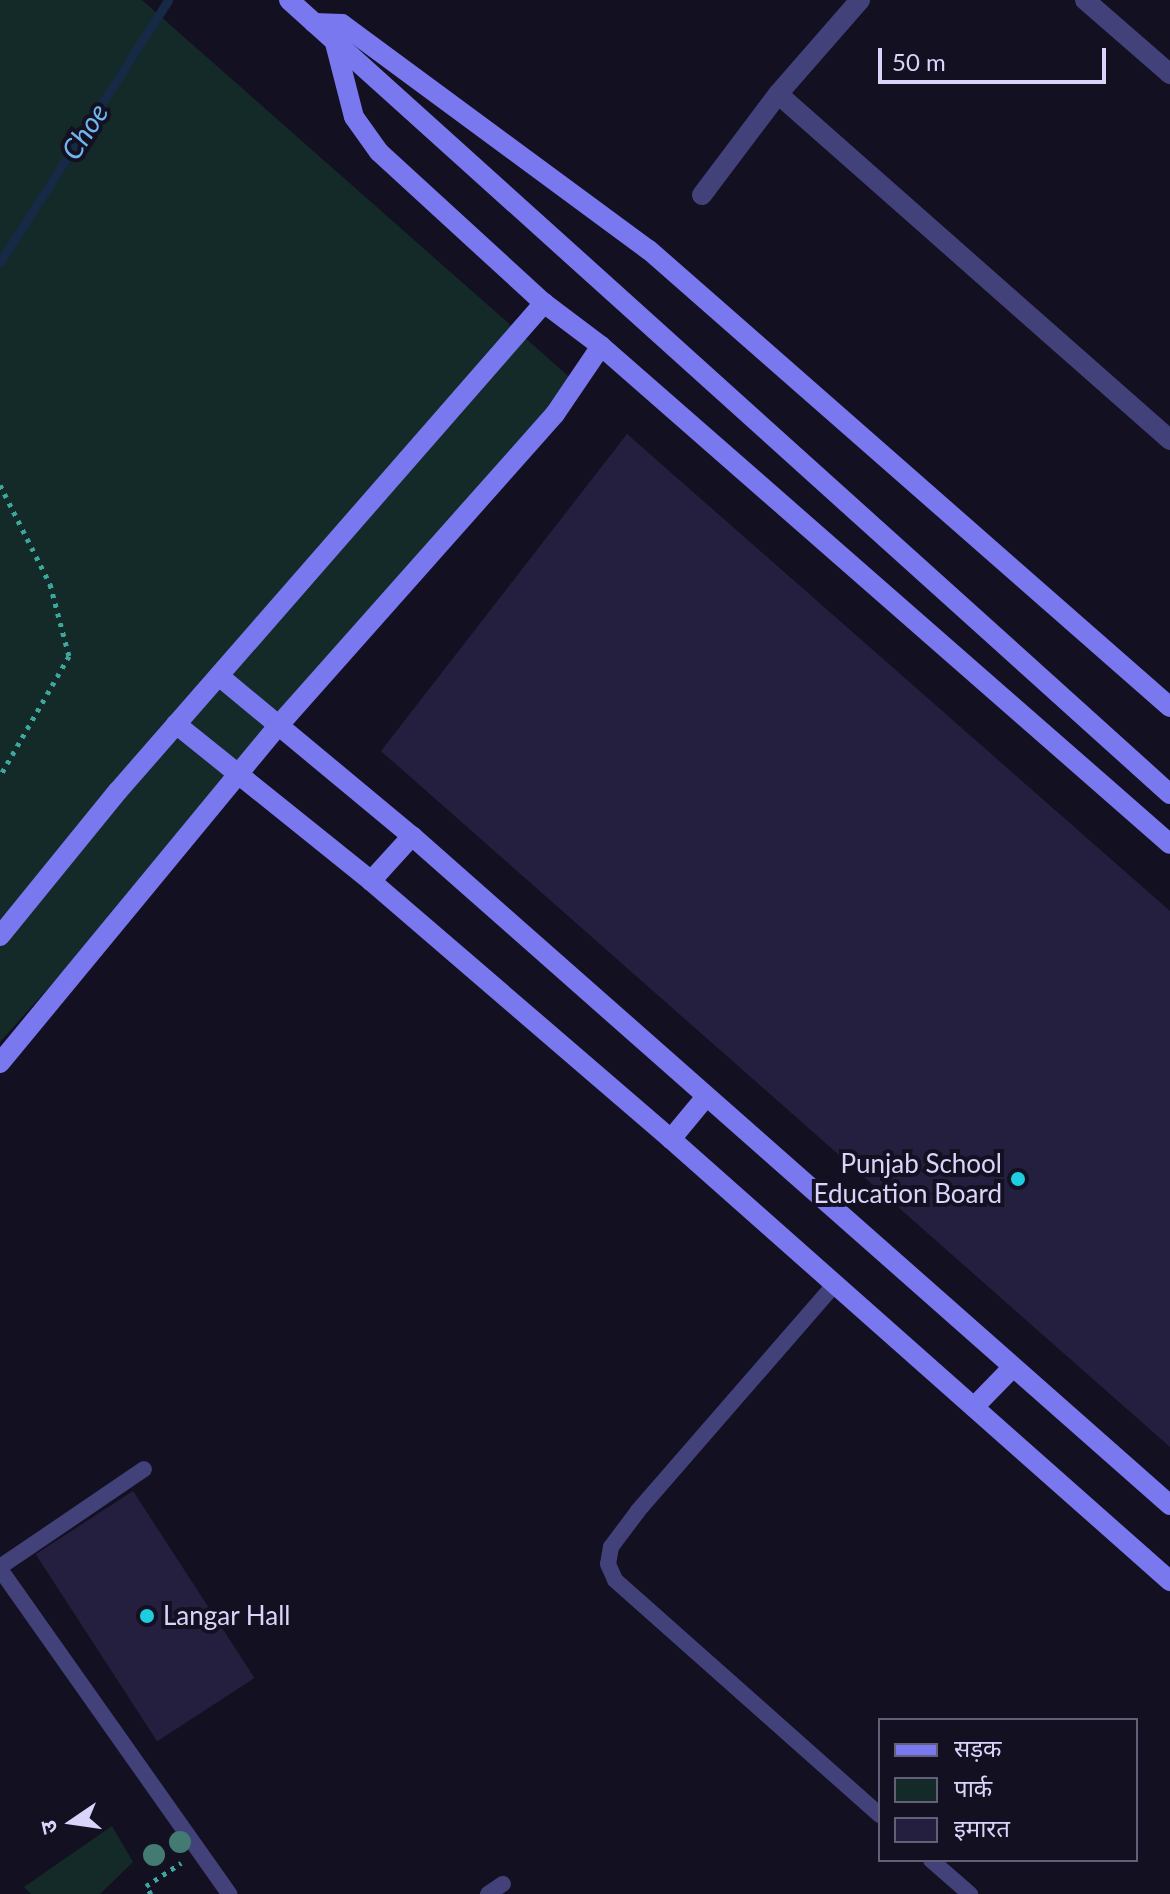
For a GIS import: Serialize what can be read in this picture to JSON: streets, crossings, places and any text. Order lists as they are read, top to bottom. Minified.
{"water":["Choe"],"places":["Punjab School Education Board","Langar Hall"],"legend":["सड़क","पार्क","इमारत"],"scale_bar":"50 m","north":"left"}
